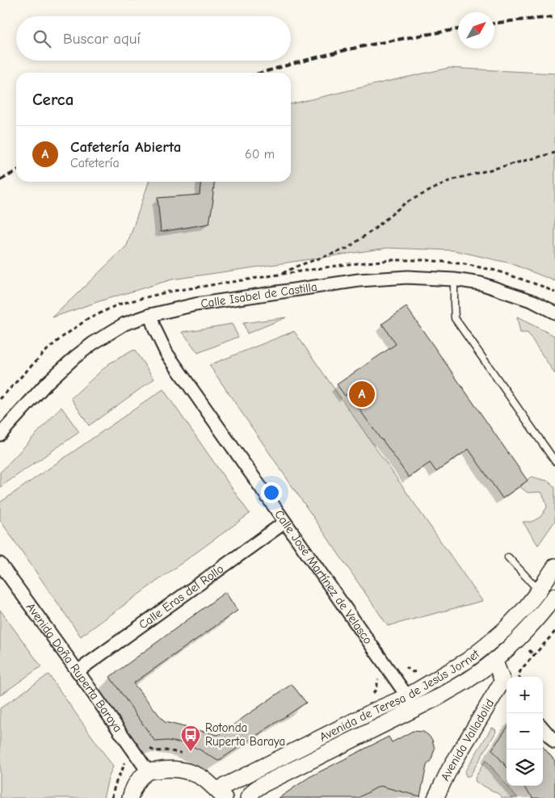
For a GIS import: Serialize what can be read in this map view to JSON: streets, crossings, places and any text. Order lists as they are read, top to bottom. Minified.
{"streets":{"street":["Calle Isabel de Castilla","Calle José Martínez de Velasco","Calle Eras del Rollo","Avenida Doña Ruperta Baraya","Avenida de Teresa de Jesús Jornet","Avenida Valladolid"]},"crossings":[["Calle Isabel de Castilla","Calle José Martínez de Velasco"],["Calle José Martínez de Velasco","Calle Eras del Rollo"],["Calle José Martínez de Velasco","Avenida de Teresa de Jesús Jornet"],["Calle Eras del Rollo","Avenida Doña Ruperta Baraya"],["Avenida de Teresa de Jesús Jornet","Avenida Valladolid"]],"places":{"bus stop":["Rotonda Ruperta Baraya"]},"north":"top right","page":{"search":"Buscar aquí","heading":"Cerca","list":[{"mark":"A","name":"Cafetería Abierta","note":"Cafetería","value":"60 m"}],"pins":"A","map_buttons":["+","−"]}}
